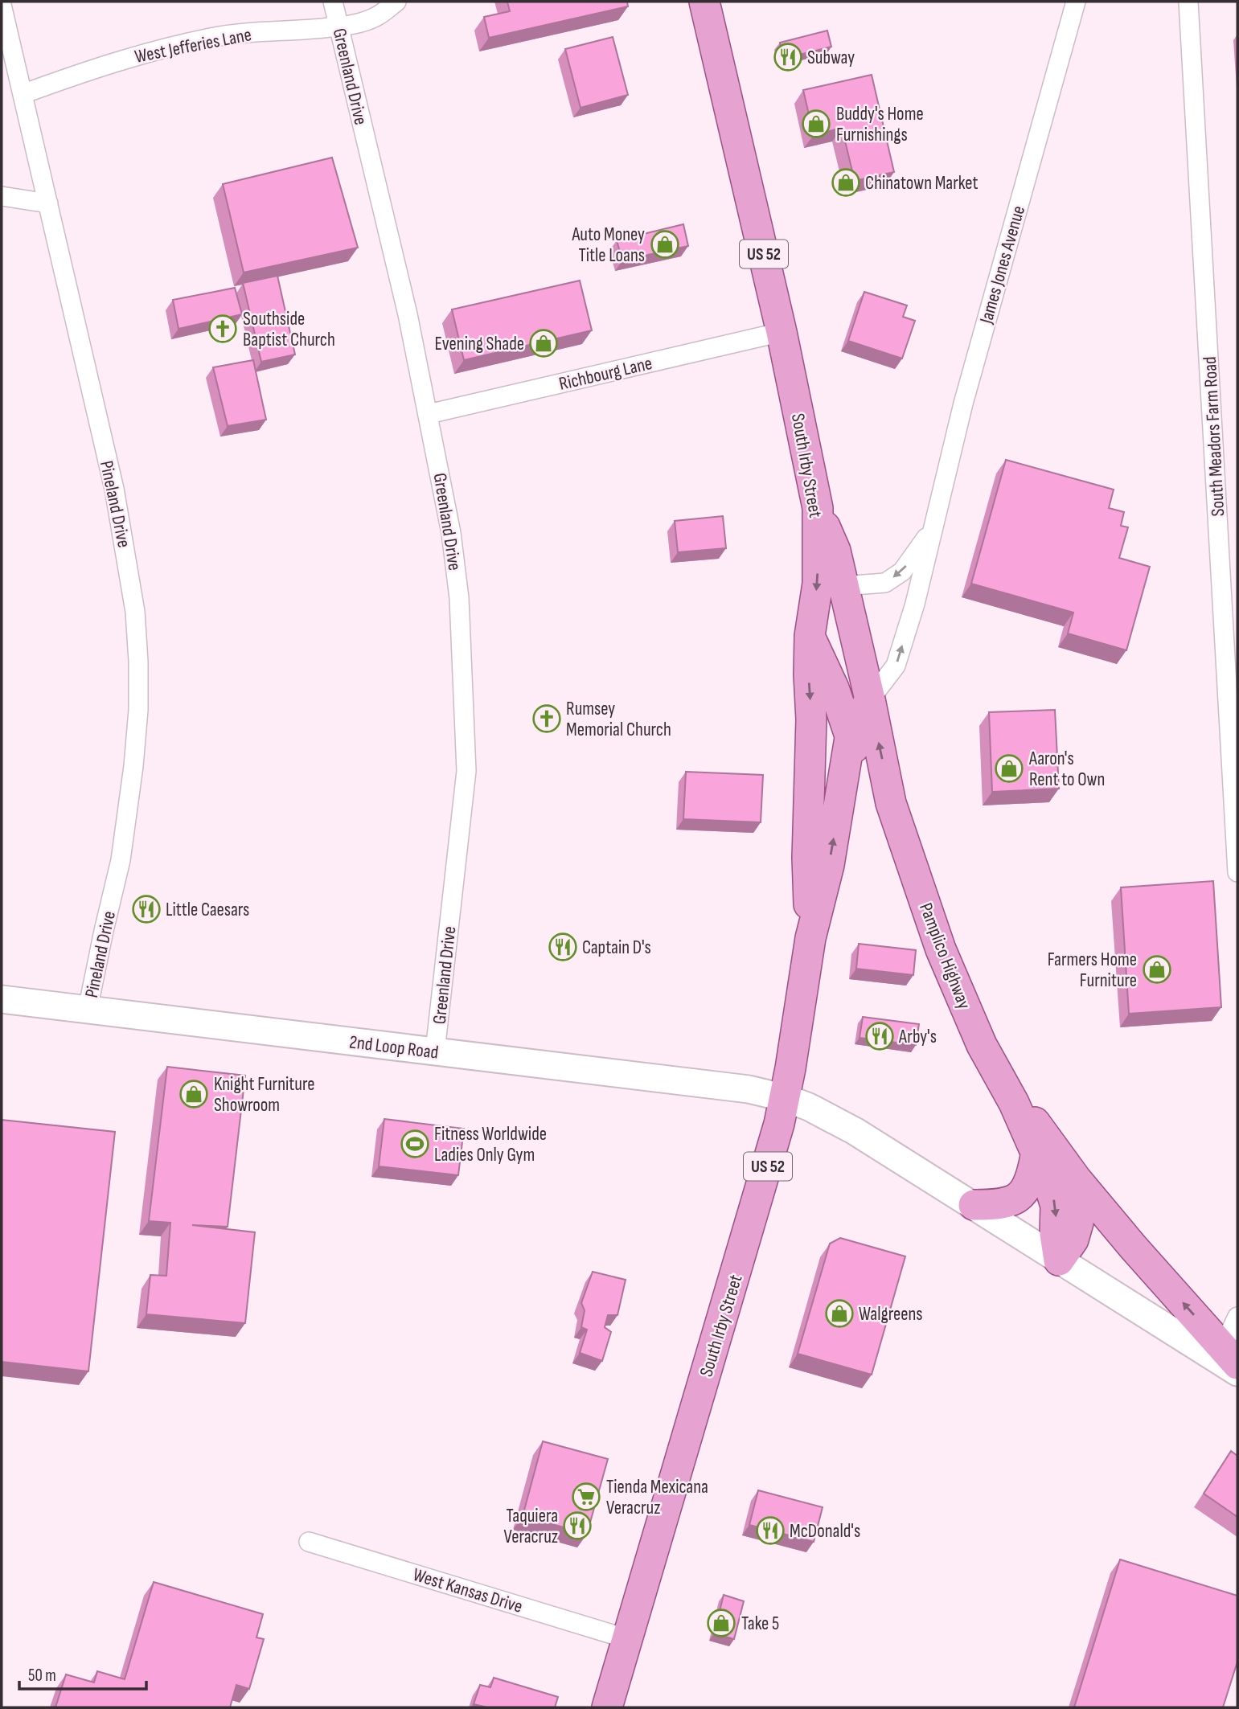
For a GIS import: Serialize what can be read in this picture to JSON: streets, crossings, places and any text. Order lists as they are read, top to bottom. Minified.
{"streets":{"main road":["US 52","South Irby Street","Pamplico Highway","2nd Loop Road"],"street":["West Jefferies Lane","Greenland Drive","James Jones Avenue","Richbourg Lane","South Meadors Farm Road","Pineland Drive","West Kansas Drive"]},"crossings":[["West Jefferies Lane","Greenland Drive"],["West Jefferies Lane","Pineland Drive"],["Greenland Drive","Richbourg Lane"],["Greenland Drive","2nd Loop Road"],["James Jones Avenue","South Irby Street"],["James Jones Avenue","Pamplico Highway"],["Richbourg Lane","South Irby Street"],["South Irby Street","Pamplico Highway"],["South Irby Street","2nd Loop Road"],["South Irby Street","West Kansas Drive"],["Pineland Drive","2nd Loop Road"]],"places":{"restaurant":["Subway","Little Caesars","Captain D's","Arby's","Taquiera Veracruz","McDonald's"],"shop":["Buddy's Home Furnishings","Chinatown Market","Auto Money Title Loans","Evening Shade","Aaron's Rent to Own","Farmers Home Furniture","Knight Furniture Showroom","Walgreens","Take 5"],"church":["Southside Baptist Church","Rumsey Memorial Church"],"sports":["Fitness Worldwide Ladies Only Gym"],"supermarket":["Tienda Mexicana Veracruz"]},"scale_bar":"50 m"}
